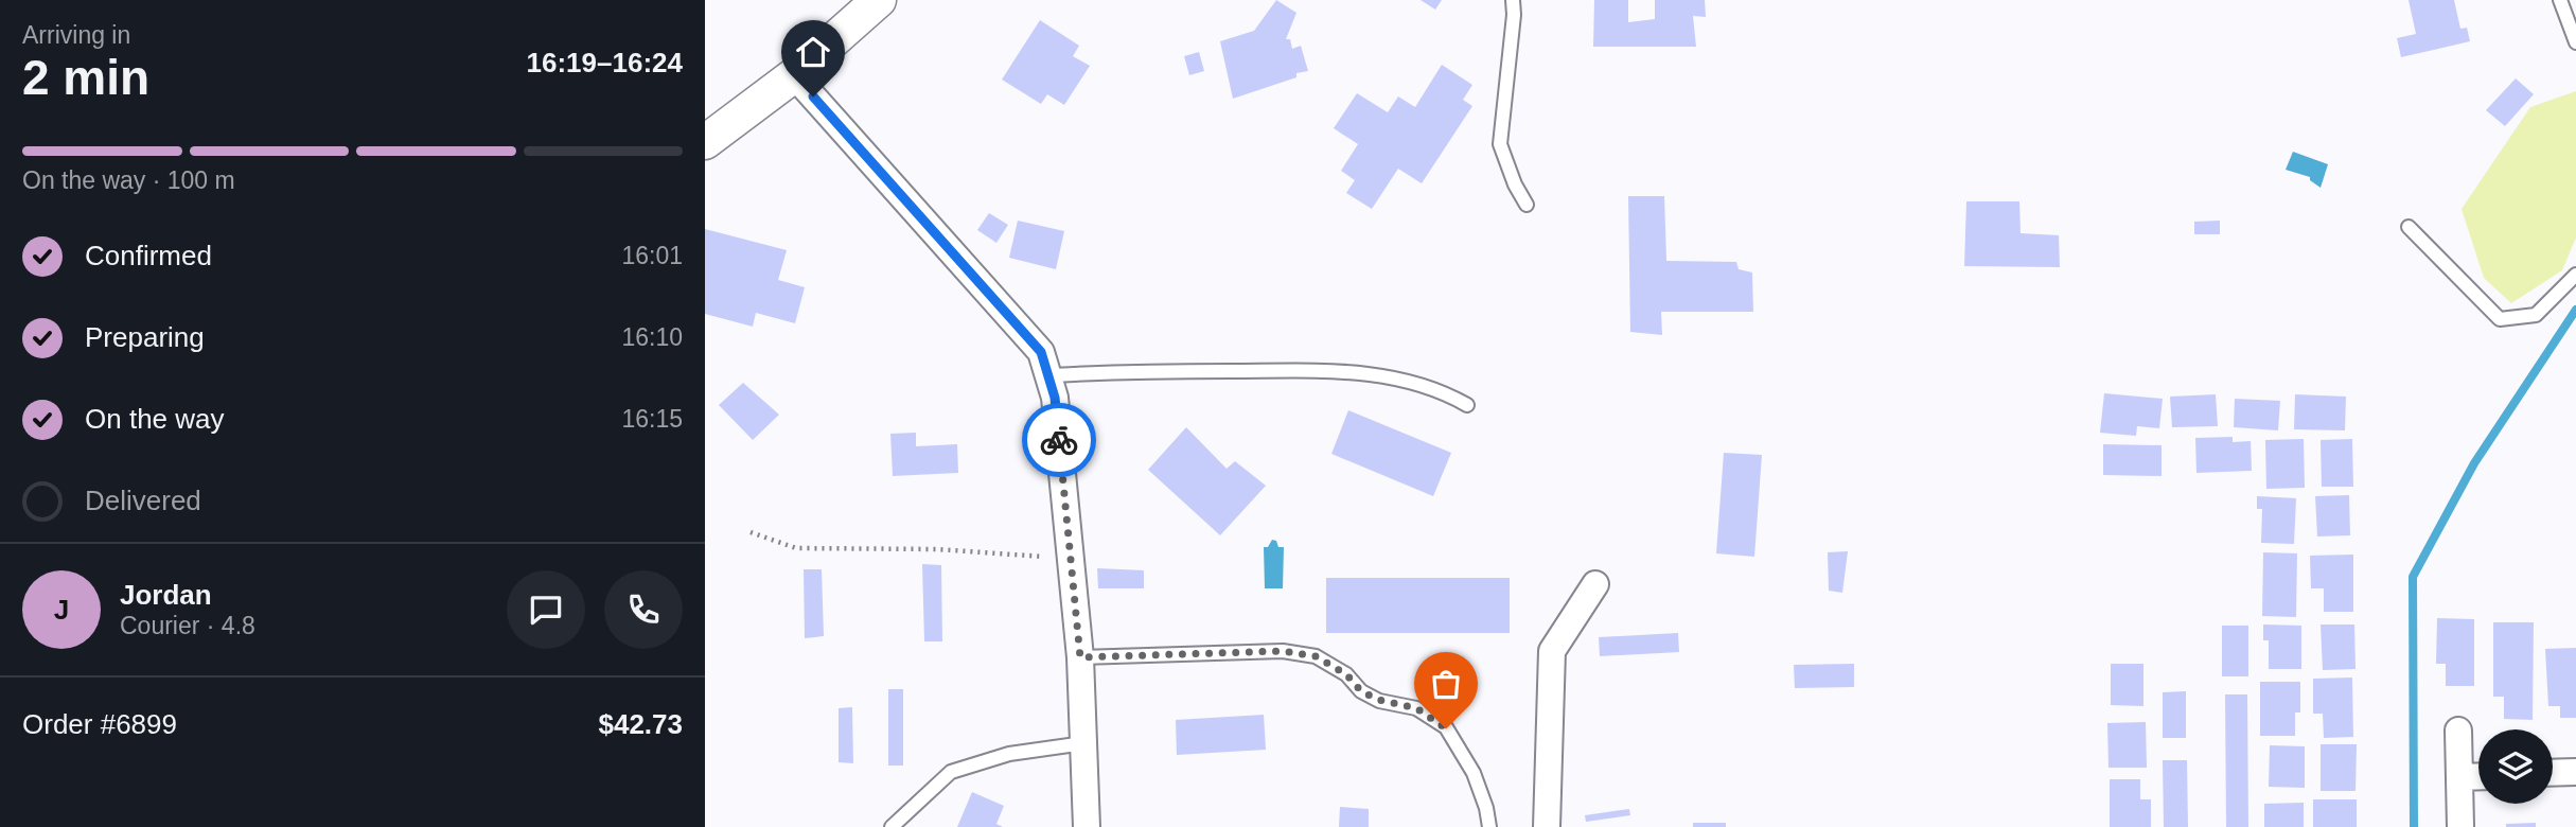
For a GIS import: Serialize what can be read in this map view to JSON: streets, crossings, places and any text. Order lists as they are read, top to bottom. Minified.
{"page":{"heading":["2 min","Arriving in","16:19–16:24"],"panel":["Jordan","Courier · 4.8","Order #6899","$42.73"],"bar":"On the way · 100 m","list":[["Confirmed","16:01"],["Preparing","16:10"],["On the way","16:15"],"Delivered"],"round":"J"}}
